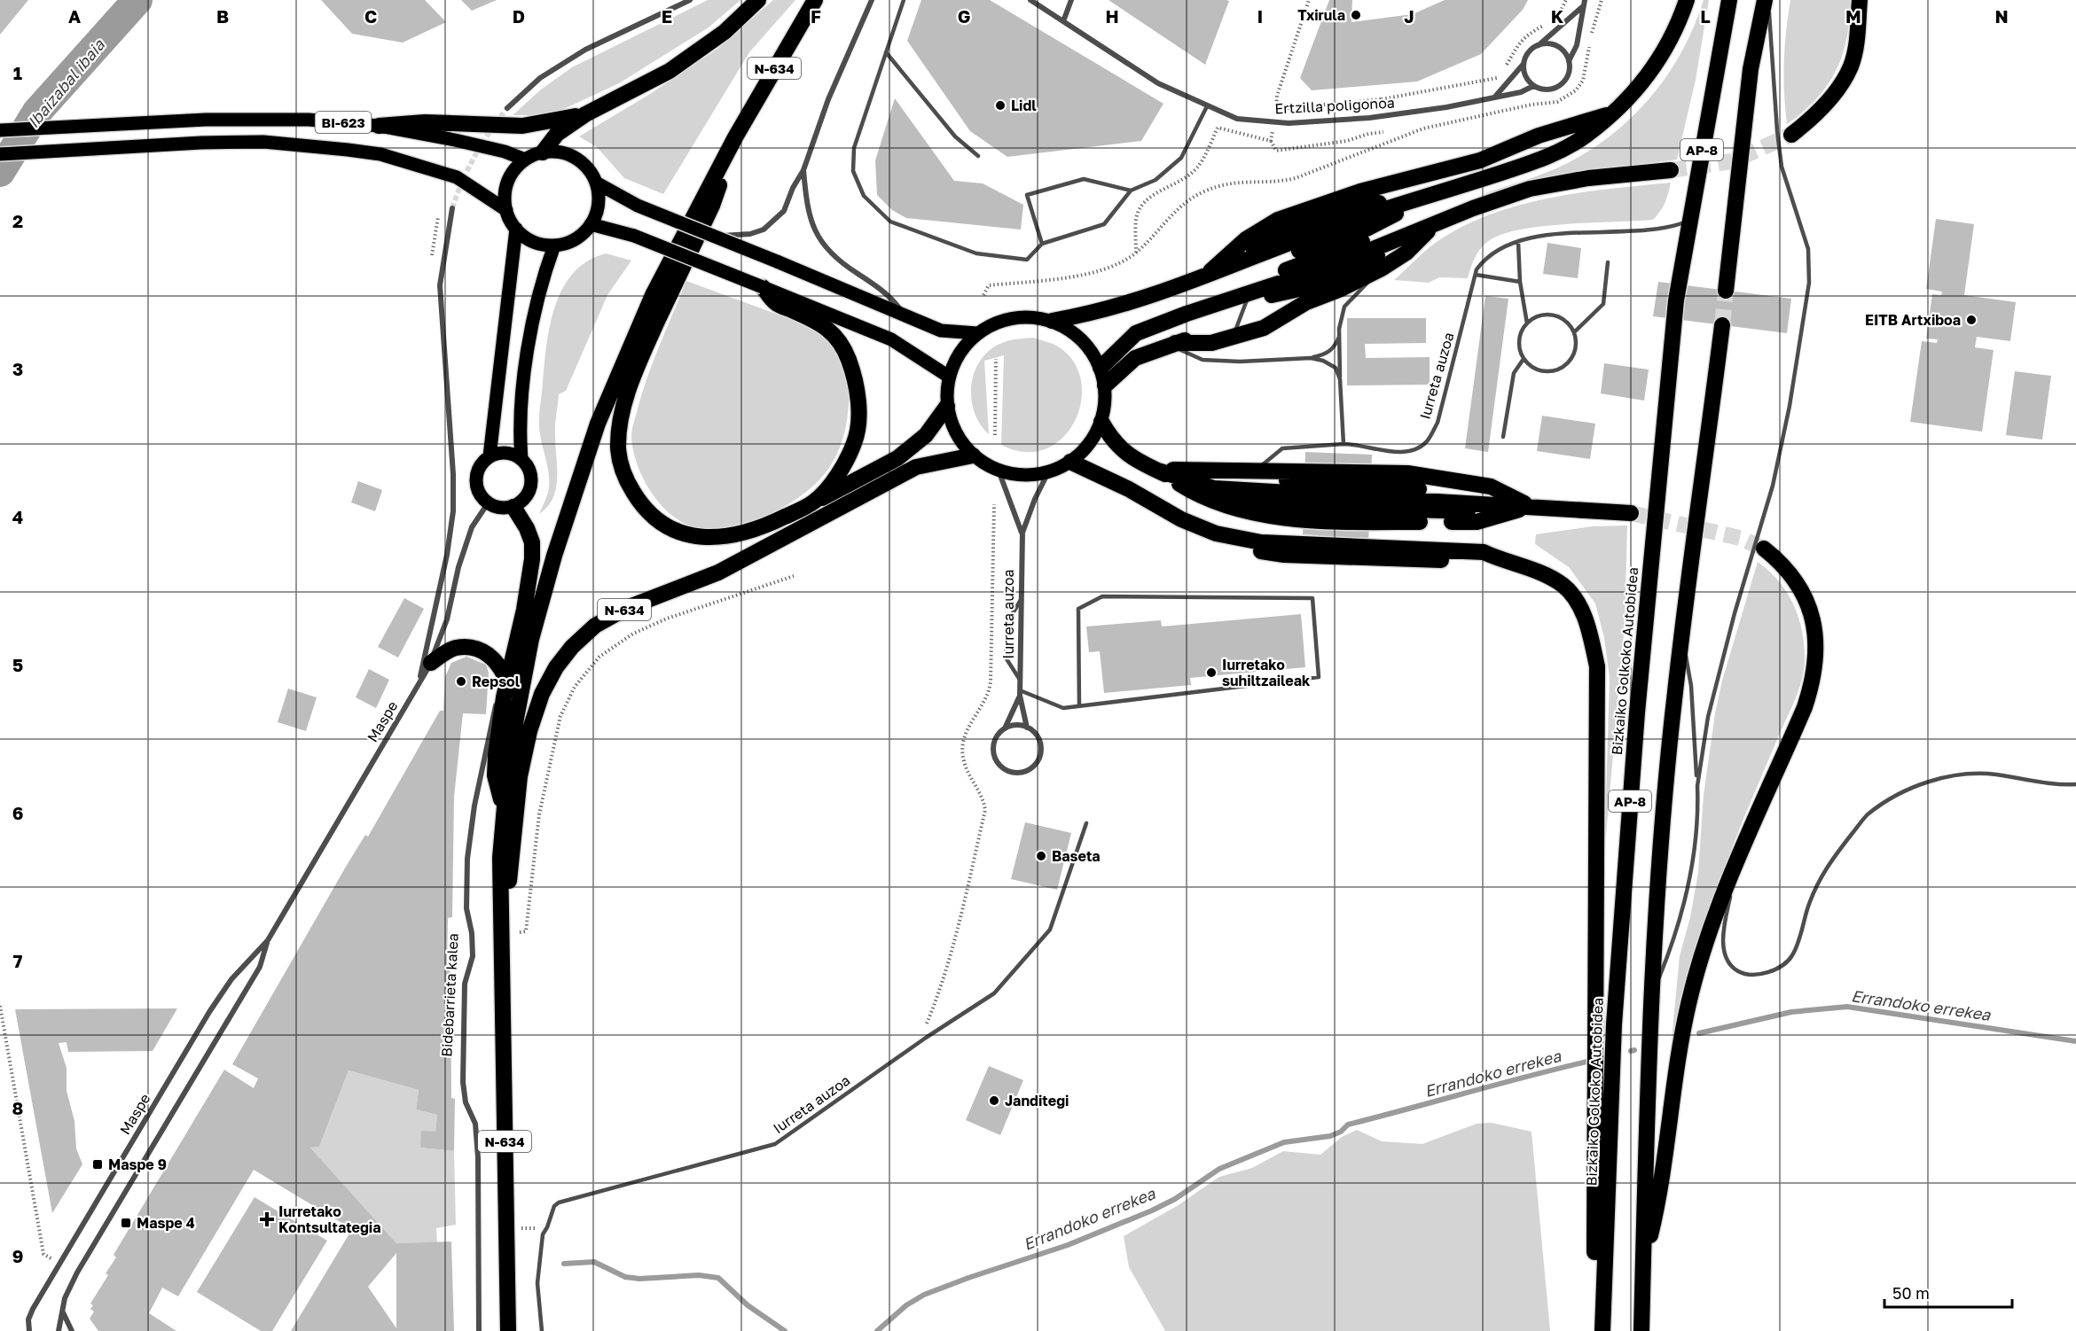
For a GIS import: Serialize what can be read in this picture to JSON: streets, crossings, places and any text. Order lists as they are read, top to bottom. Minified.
{"streets":{"highway":["N-634","AP-8","Bizkaiko Golkoko Autobidea"],"main road":["BI-623"],"street":["Ertzilla poligonoa","Iurreta auzoa","Maspe","Bidebarrieta kalea"]},"crossings":[["Iurreta auzoa","Bizkaiko Golkoko Autobidea"]],"water":["Ibaizabal ibaia","Errandoko errekea"],"places":{"other":["Txirula","Lidl","EITB Artxiboa","Iurretako suhiltzaileak","Repsol","Baseta","Janditegi"],"transit":["Maspe 9","Maspe 4"],"health":["Iurretako Kontsultategia"]},"scale_bar":"50 m","grid":{"columns":["A","B","C","D","E","F","G","H","I","J","K","L","M","N"],"rows":["1","2","3","4","5","6","7","8","9"]}}
